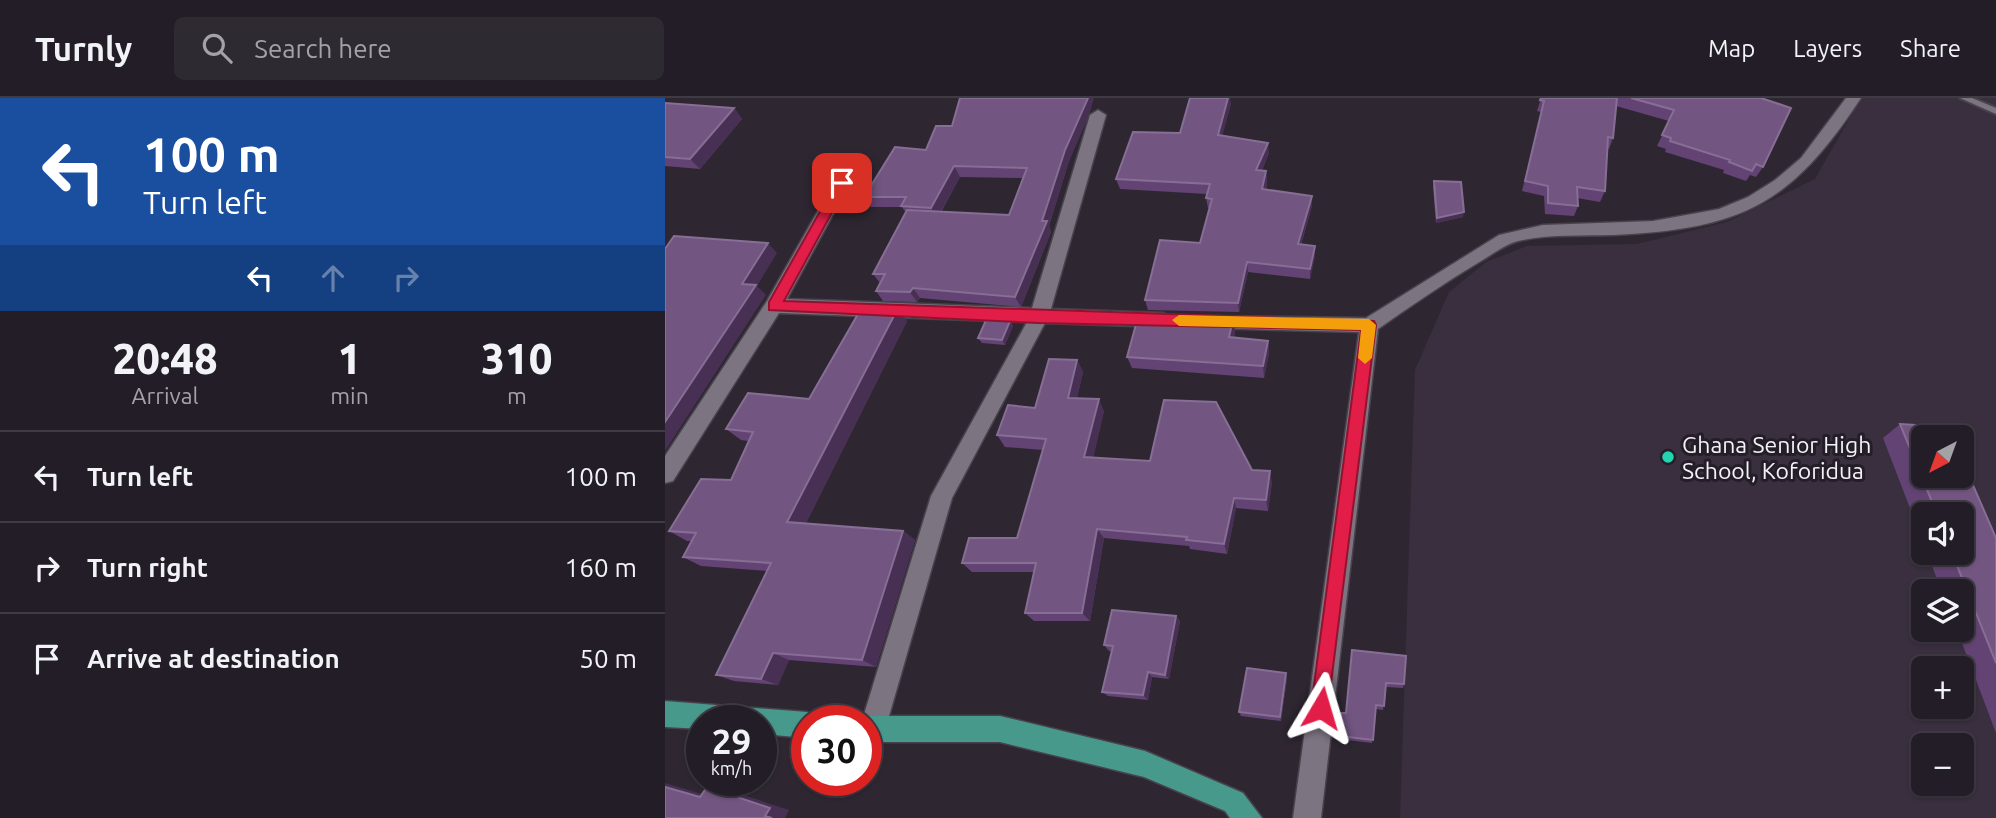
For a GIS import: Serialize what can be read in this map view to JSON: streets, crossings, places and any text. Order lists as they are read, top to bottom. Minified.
{"places":["Ghana Senior High School, Koforidua"],"north":"bottom left","page":{"header":"Turnly","search":"Search here","nav":["Map","Layers","Share"],"turn":["100 m","Turn left"],"eta":["20:48","Arrival","1","min","310","m"],"map_buttons":["+","−"],"list":[{"name":"Turn left","value":"100 m"},{"name":"Turn right","value":"160 m"},{"name":"Arrive at destination","value":"50 m"}],"speed":"29 km/h","limit":"30"}}
